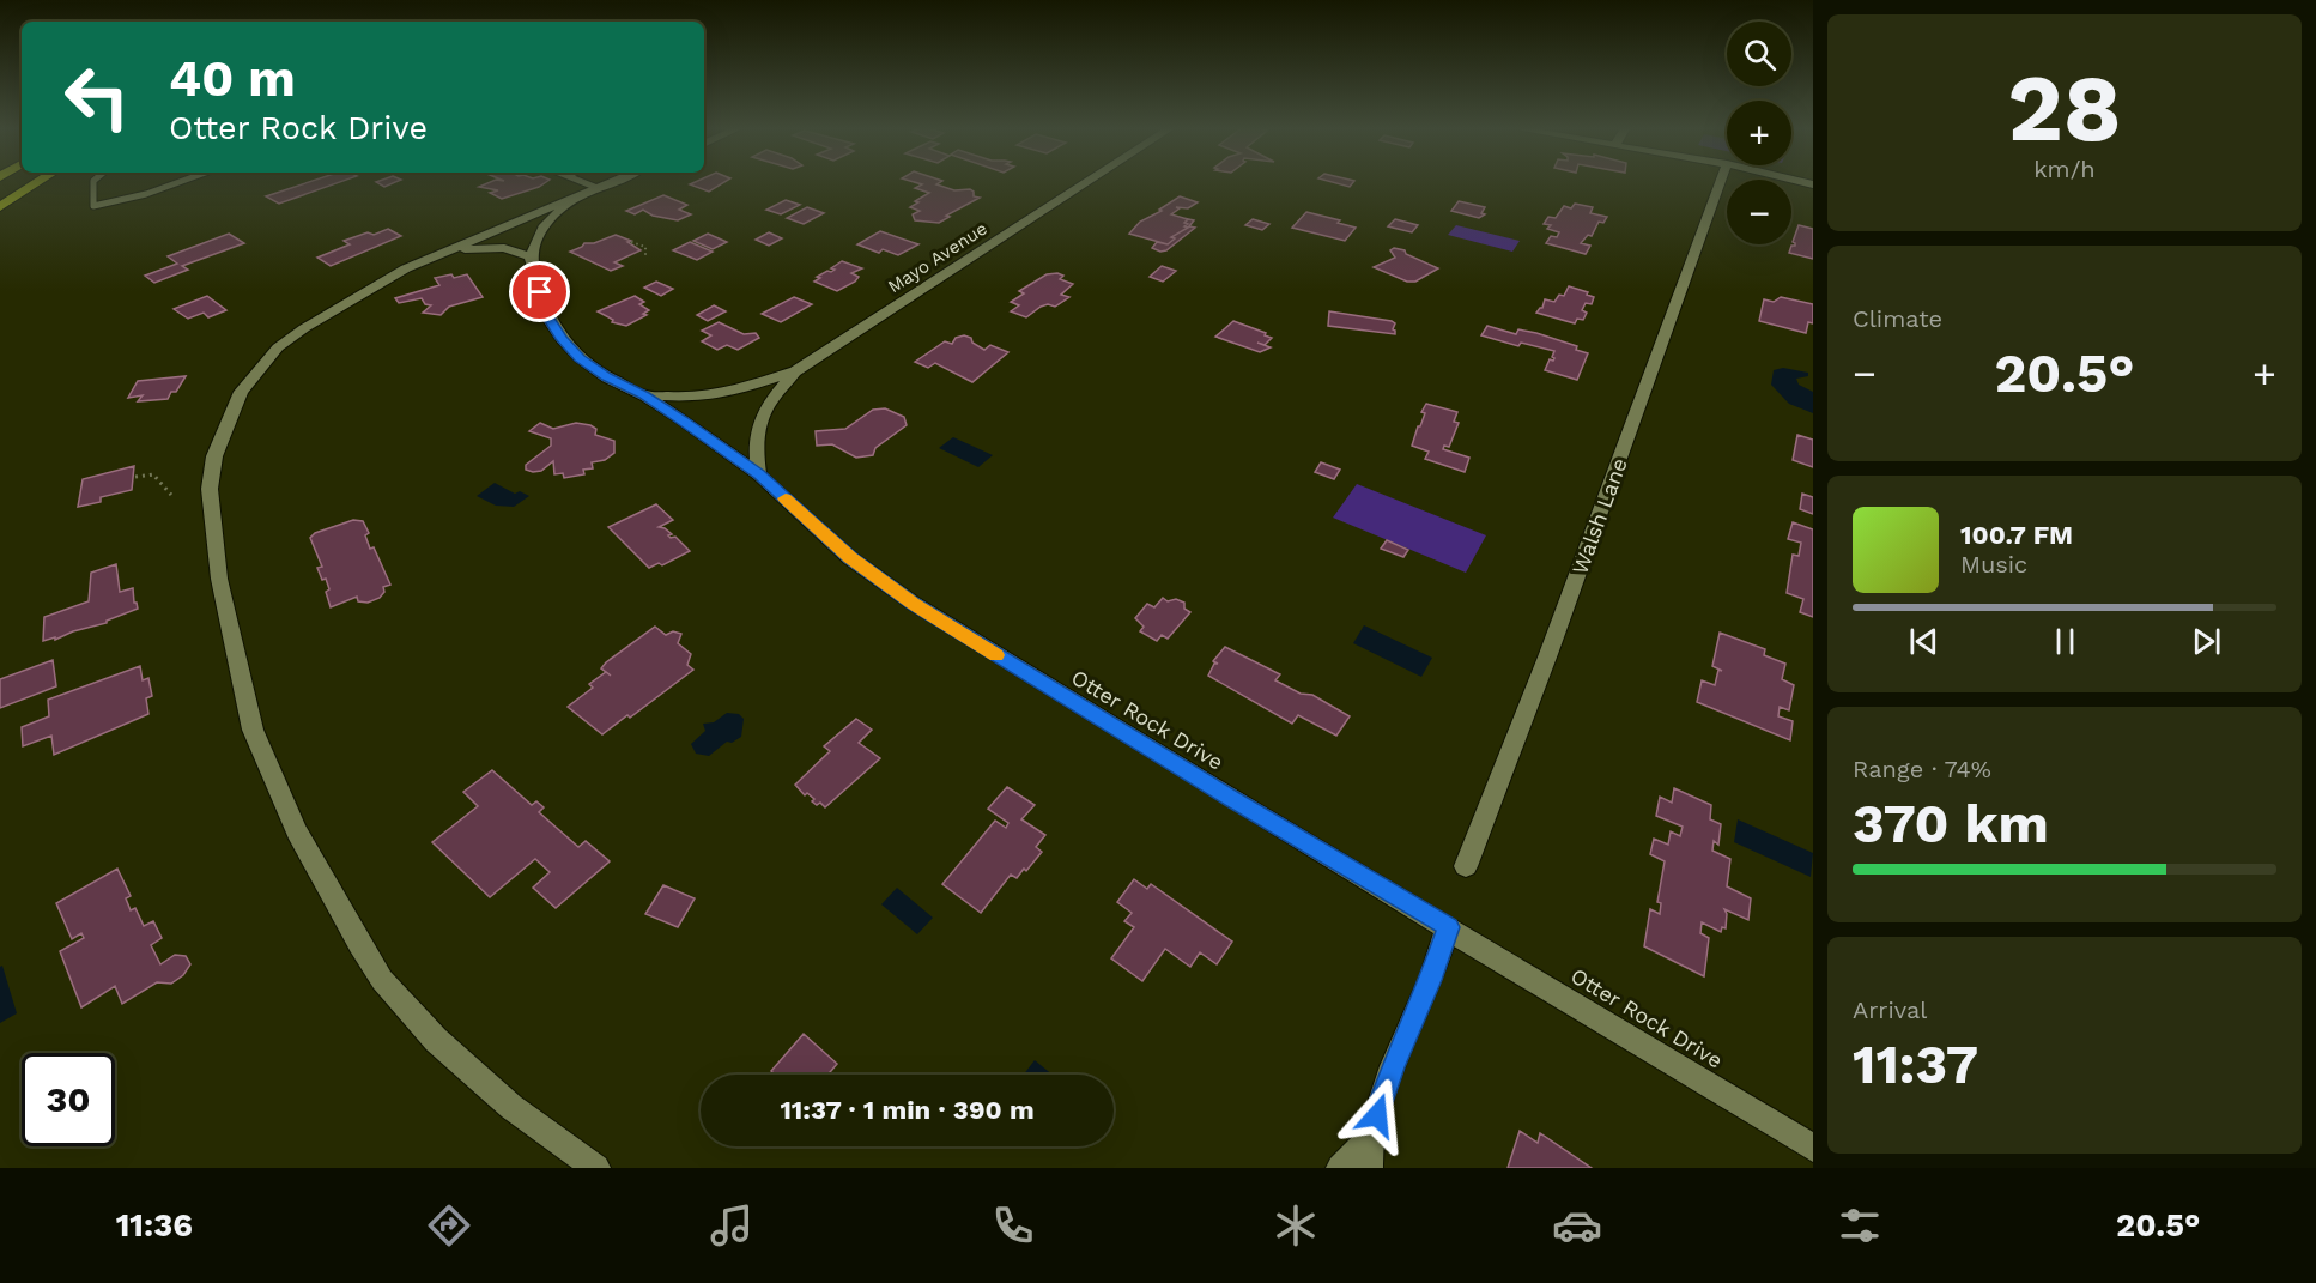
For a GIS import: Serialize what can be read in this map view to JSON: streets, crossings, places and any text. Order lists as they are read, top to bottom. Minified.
{"streets":{"street":["Mayo Avenue","Walsh Lane","Otter Rock Drive"]},"crossings":[["Mayo Avenue","Otter Rock Drive"]],"page":{"tile":[["28","km/h"],"Climate",["Range · 74%","370 km"],["Arrival","11:37"]],"map_buttons":["+","−"],"turn":["40 m","Otter Rock Drive"],"heat":["−","20.5°","+"],"song":["100.7 FM","Music"],"limit":"30","trip":"11:37 · 1 min · 390 m","tabs":["11:36","20.5°"]}}
